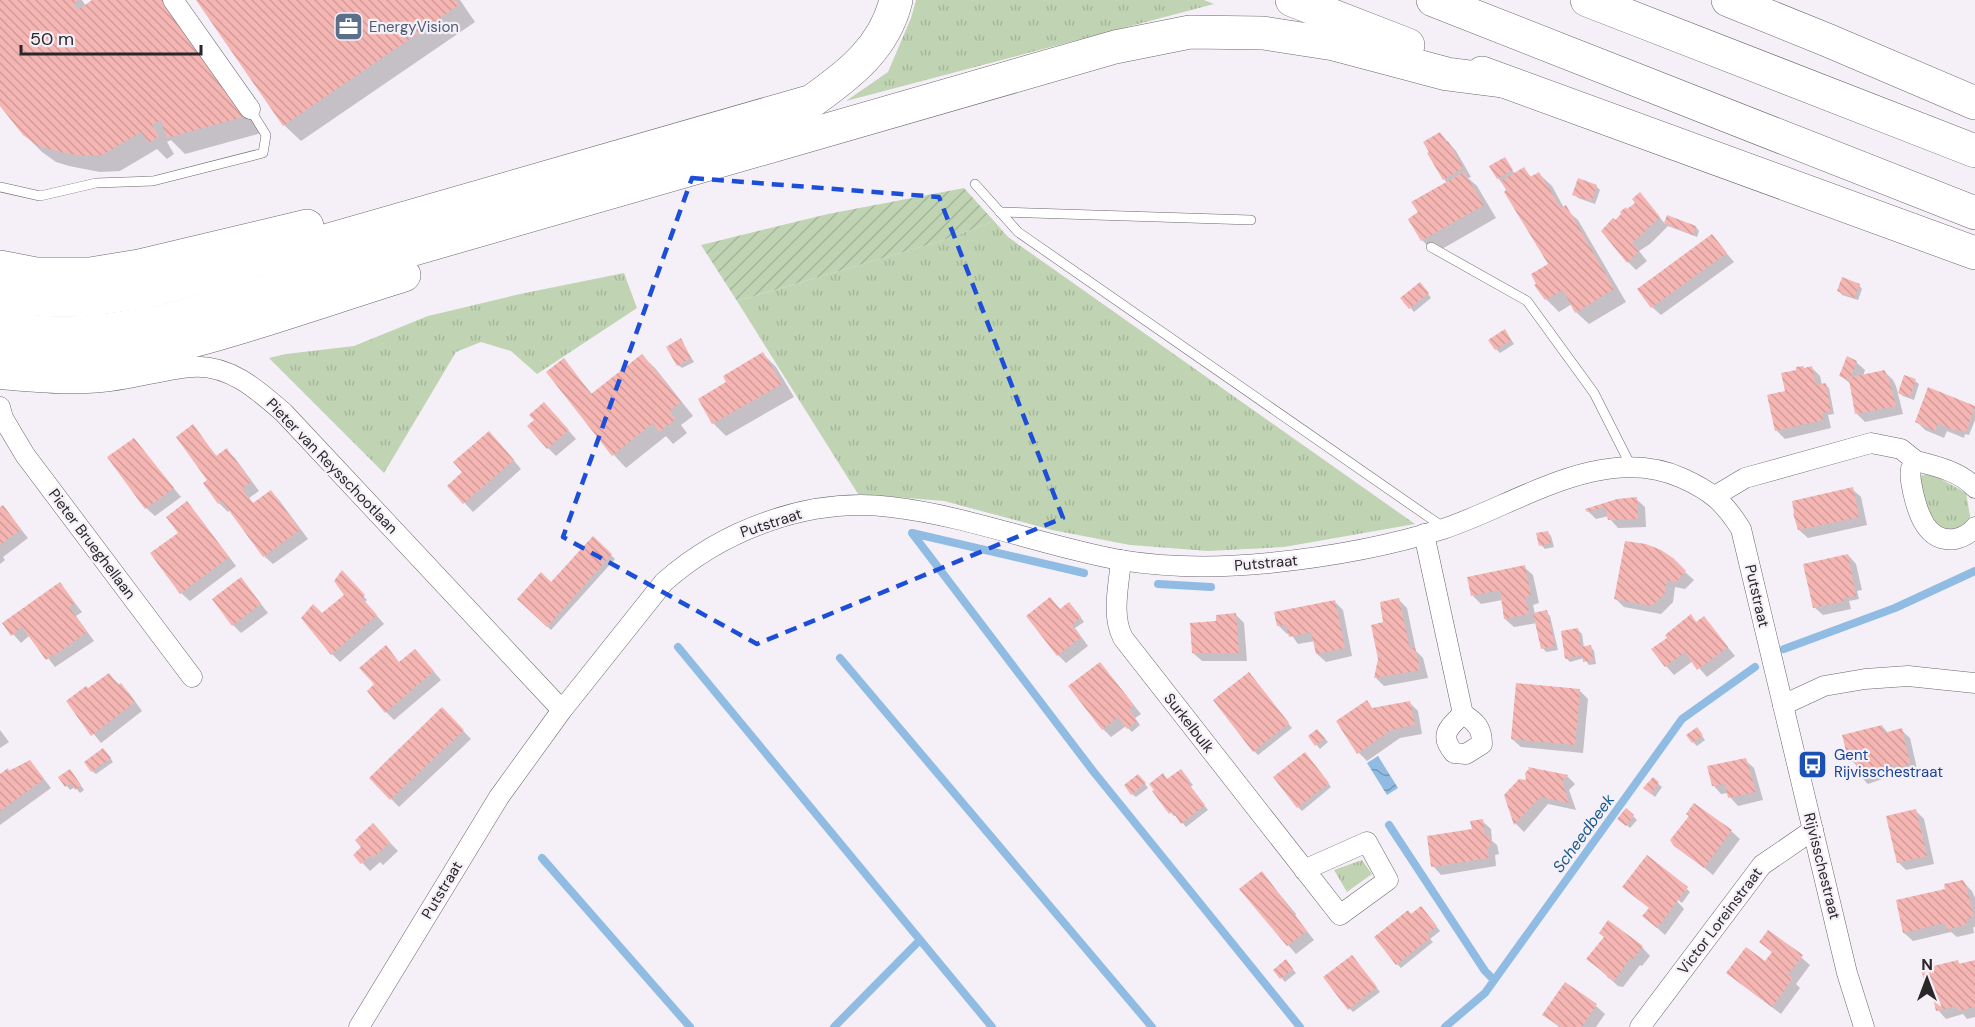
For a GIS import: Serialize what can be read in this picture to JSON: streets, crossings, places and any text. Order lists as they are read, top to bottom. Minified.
{"streets":{"street":["Pieter van Reysschootlaan","Putstraat","Pieter Brueghellaan","Surkelbulk","Rijvisschestraat","Victor Loreinstraat"]},"crossings":[["Pieter van Reysschootlaan","Putstraat"],["Putstraat","Surkelbulk"],["Putstraat","Rijvisschestraat"],["Rijvisschestraat","Victor Loreinstraat"]],"water":["Scheedbeek"],"places":{"office":["EnergyVision"],"bus stop":["Gent Rijvisschestraat"]},"scale_bar":"50 m","north":"top"}
